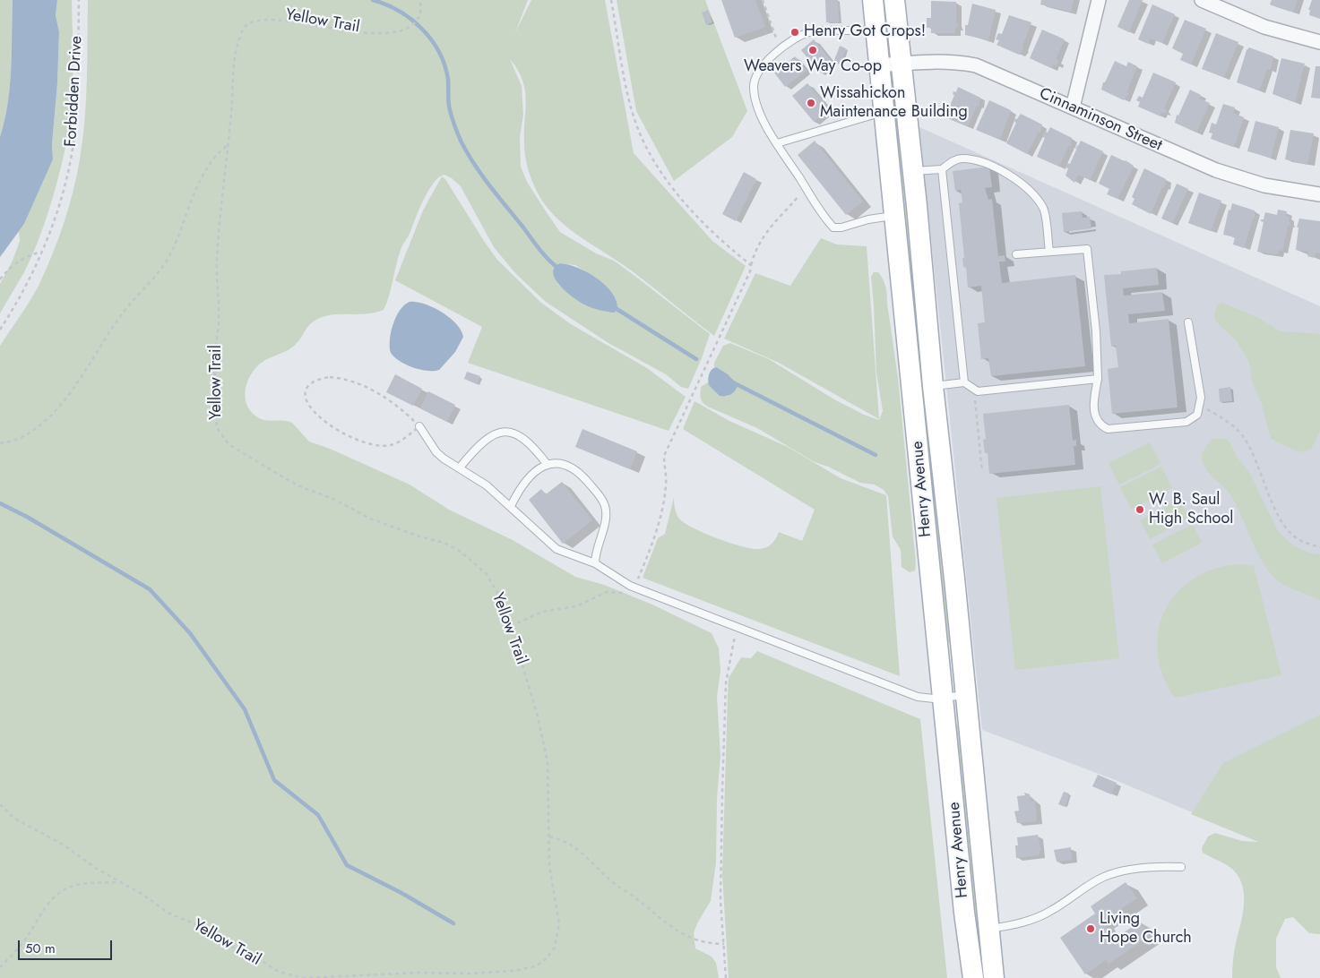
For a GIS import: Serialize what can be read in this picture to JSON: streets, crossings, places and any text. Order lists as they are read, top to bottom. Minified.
{"streets":{"main road":["Henry Avenue"],"street":["Cinnaminson Street"],"path":["Yellow Trail","Forbidden Drive"]},"crossings":[["Cinnaminson Street","Henry Avenue"]],"places":["Henry Got Crops!","Weavers Way Co-op","Wissahickon Maintenance Building","W. B. Saul High School","Living Hope Church"],"scale_bar":"50 m"}
